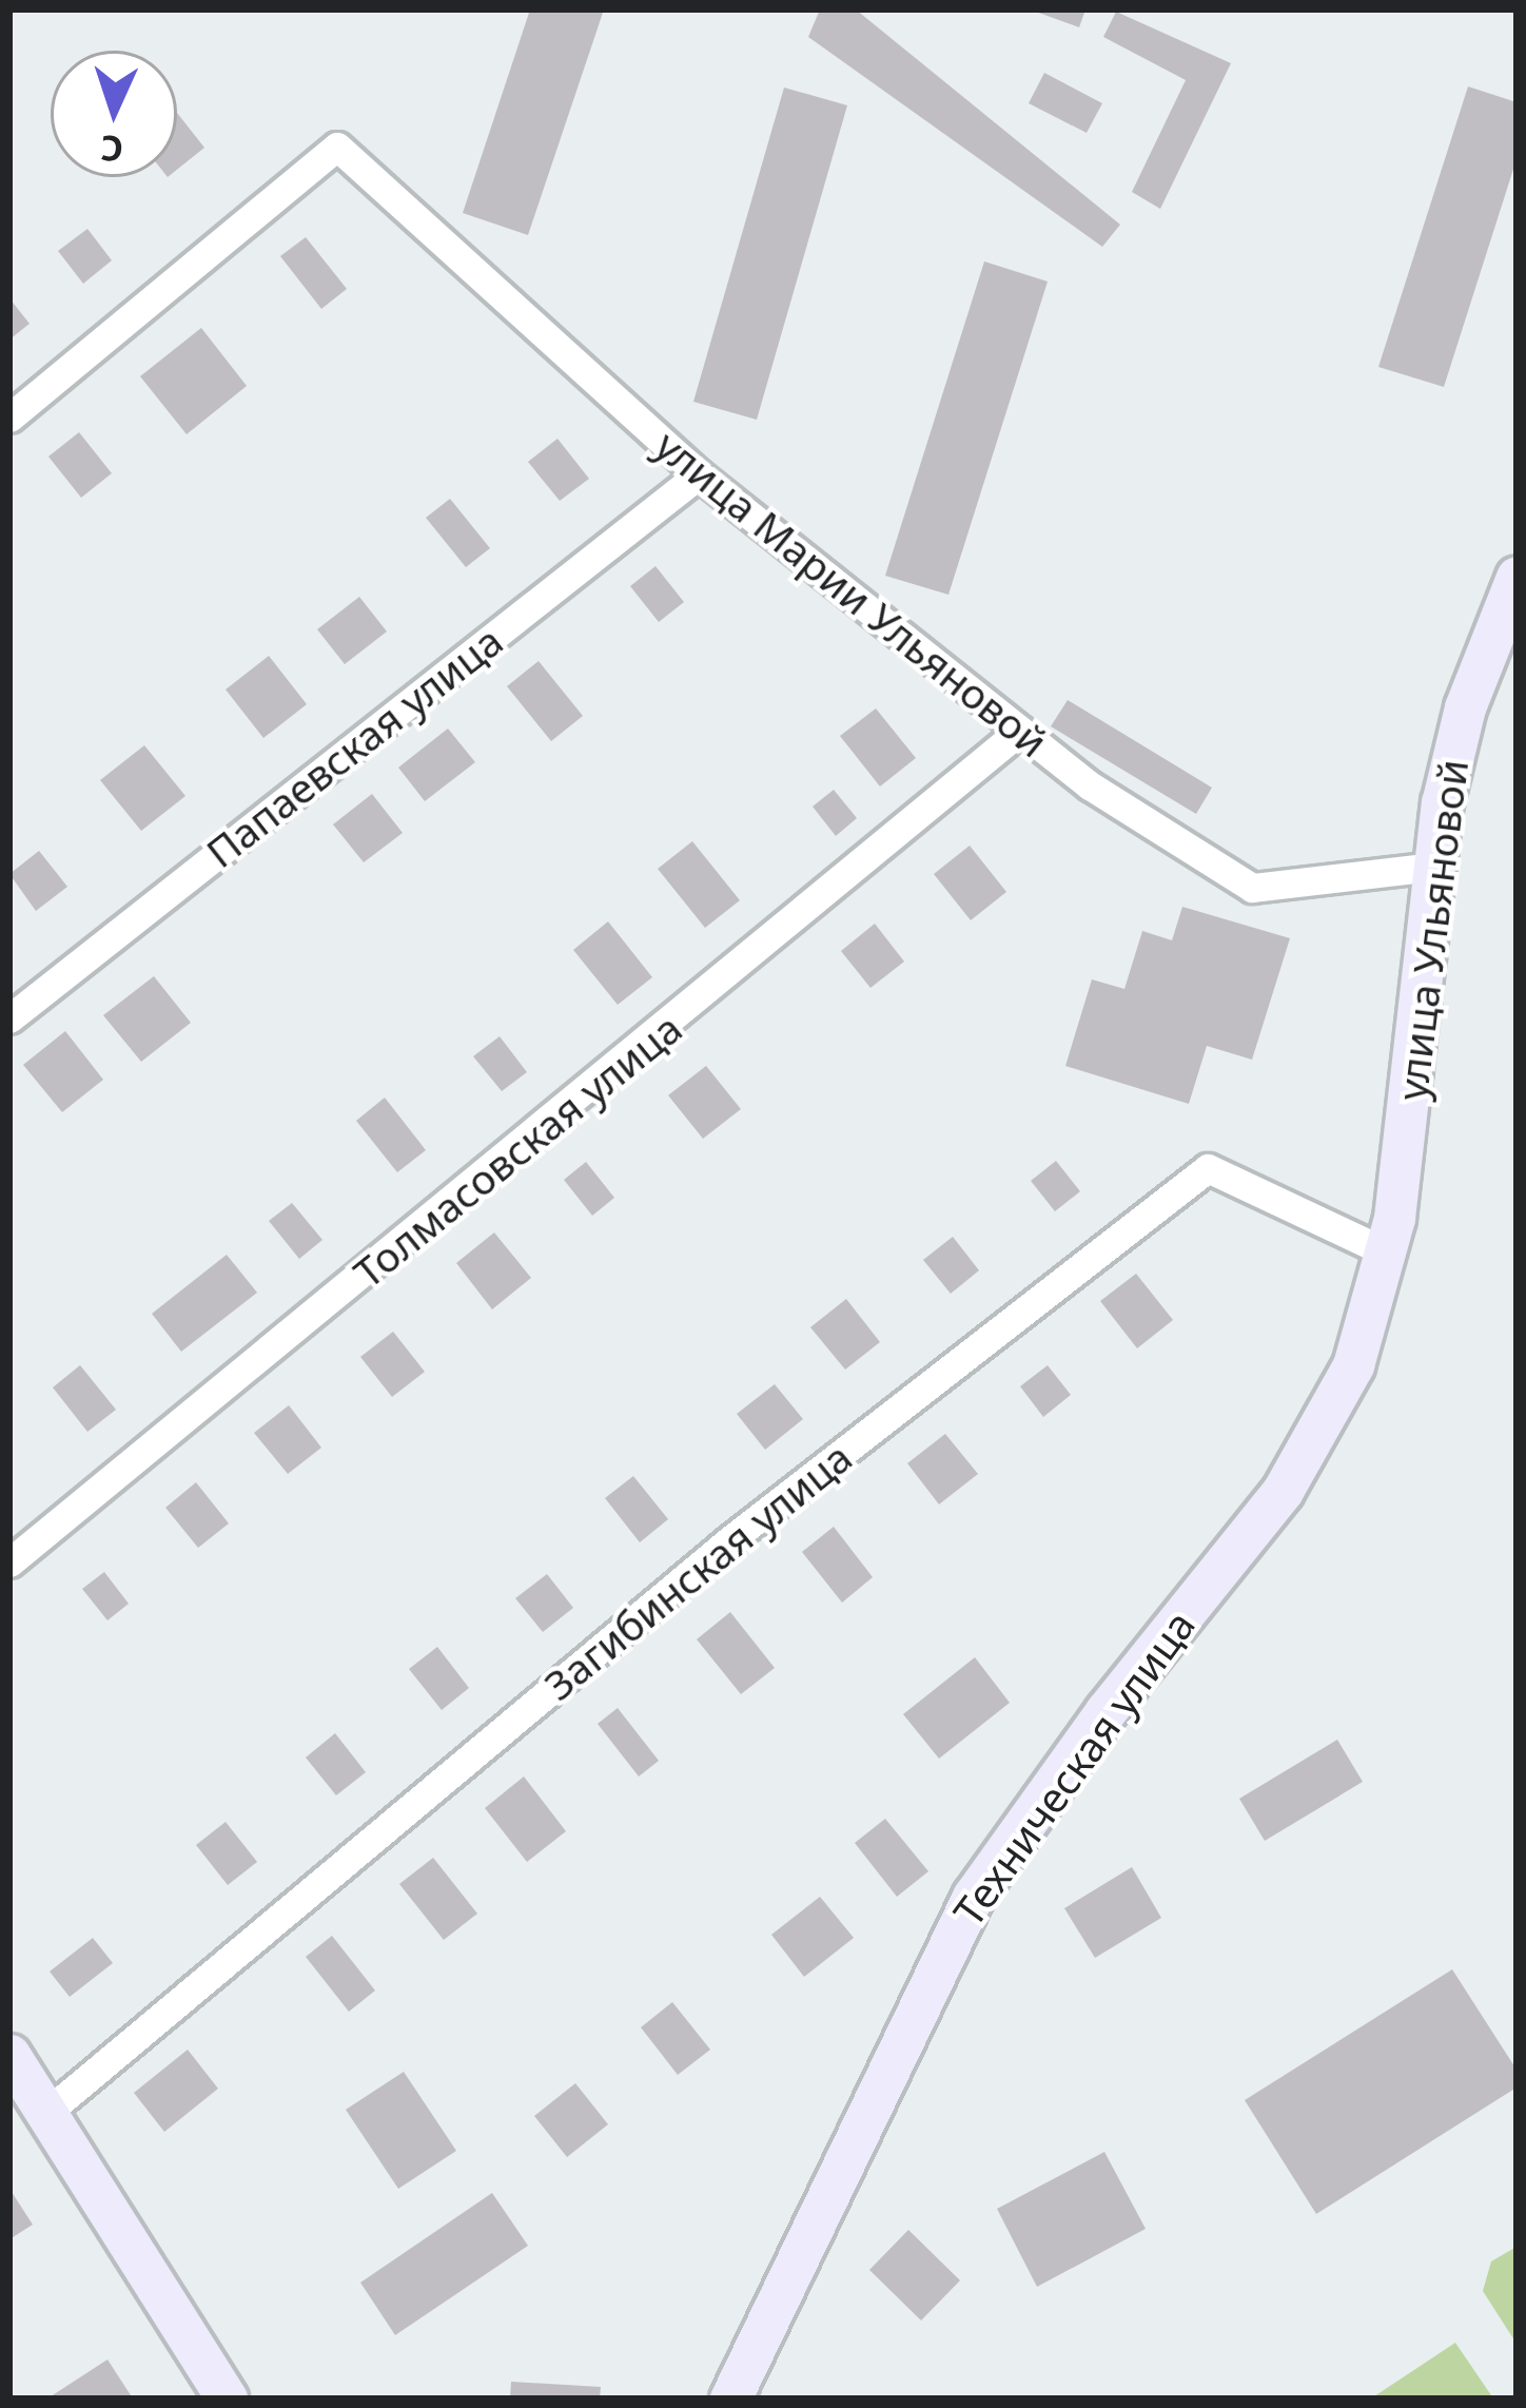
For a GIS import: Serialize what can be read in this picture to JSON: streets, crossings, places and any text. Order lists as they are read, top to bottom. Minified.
{"streets":{"street":["улица Марии Ульяновой","Папаевская улица","улица Ульяновой","Толмасовская улица","Загибинская улица","Техническая улица"]},"crossings":[["улица Марии Ульяновой","Папаевская улица"],["улица Марии Ульяновой","улица Ульяновой"],["улица Марии Ульяновой","Толмасовская улица"],["улица Ульяновой","Загибинская улица"],["улица Ульяновой","Техническая улица"],["Загибинская улица","Техническая улица"]],"north":"bottom"}
